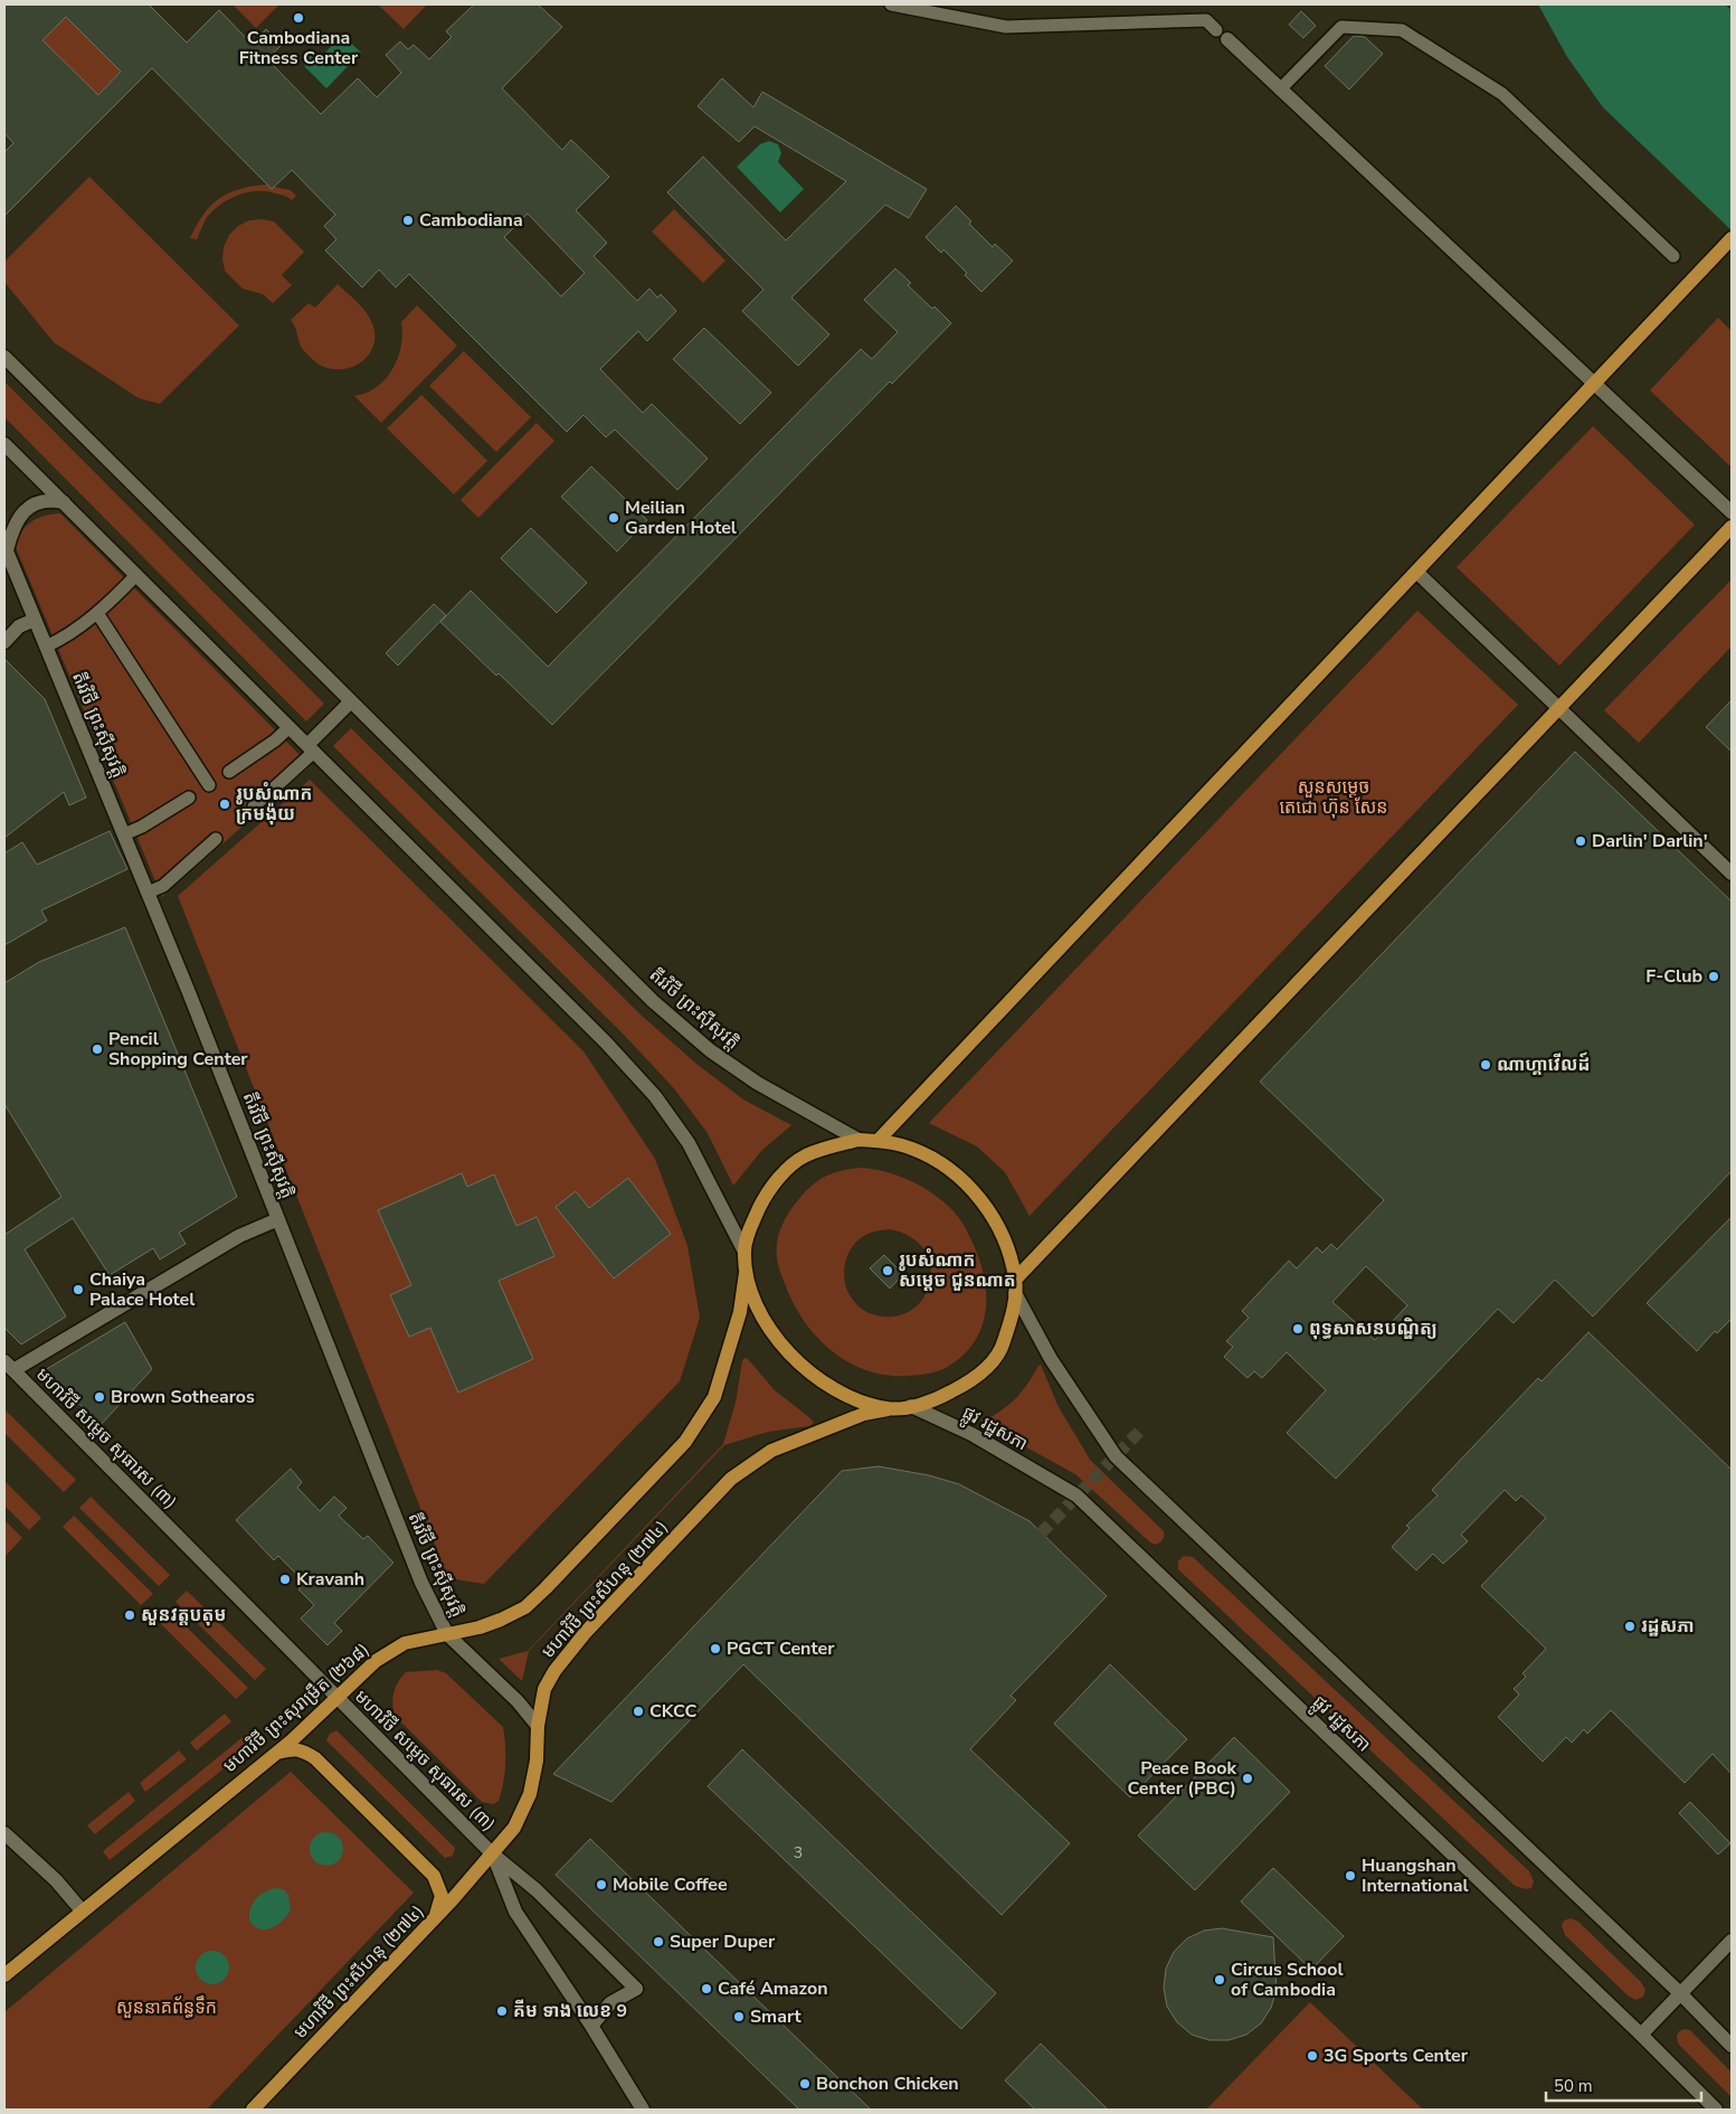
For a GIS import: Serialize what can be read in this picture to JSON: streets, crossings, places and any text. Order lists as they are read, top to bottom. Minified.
{"streets":{"main road":["តីរវិថី ព្រះស៊ីសុវត្តិ","ផ្លូវ រដ្ឋសភា","មហាវិថី សម្តេច សុធារស (៣)","មហាវិថី ព្រះសីហនុ (២៧៤)","មហាវិថី ព្រះសុរាម្រឹត (២៦៨)"]},"crossings":[["តីរវិថី ព្រះស៊ីសុវត្តិ","មហាវិថី ព្រះសីហនុ (២៧៤)"],["តីរវិថី ព្រះស៊ីសុវត្តិ","មហាវិថី ព្រះសុរាម្រឹត (២៦៨)"],["ផ្លូវ រដ្ឋសភា","មហាវិថី ព្រះសីហនុ (២៧៤)"],["មហាវិថី សម្តេច សុធារស (៣)","មហាវិថី ព្រះសីហនុ (២៧៤)"],["មហាវិថី សម្តេច សុធារស (៣)","មហាវិថី ព្រះសុរាម្រឹត (២៦៨)"]],"parks":["សួនសម្តេច តេជោ ហ៊ុន សែន","សួននាគព័ន្ធទឹក"],"places":["Cambodiana Fitness Center","Cambodiana","Meilian Garden Hotel","រូបសំណាក ក្រមង៉ុយ","Darlin' Darlin'","F-Club","Pencil Shopping Center","ណាហ្គាវើលដ៍","រូបសំណាក សម្ដេច ជួនណាត","Chaiya Palace Hotel","ពុទ្ធសាសនបណ្ឌិត្យ","Brown Sothearos","Kravanh","សួនវត្តបតុម","រដ្ឋសភា","PGCT Center","CKCC","Peace Book Center (PBC)","Huangshan International","Mobile Coffee","Super Duper","Circus School of Cambodia","Café Amazon","គីម ទាង លេខ 9","Smart","3G Sports Center","Bonchon Chicken"],"house_numbers":["3"],"scale_bar":"50 m"}
